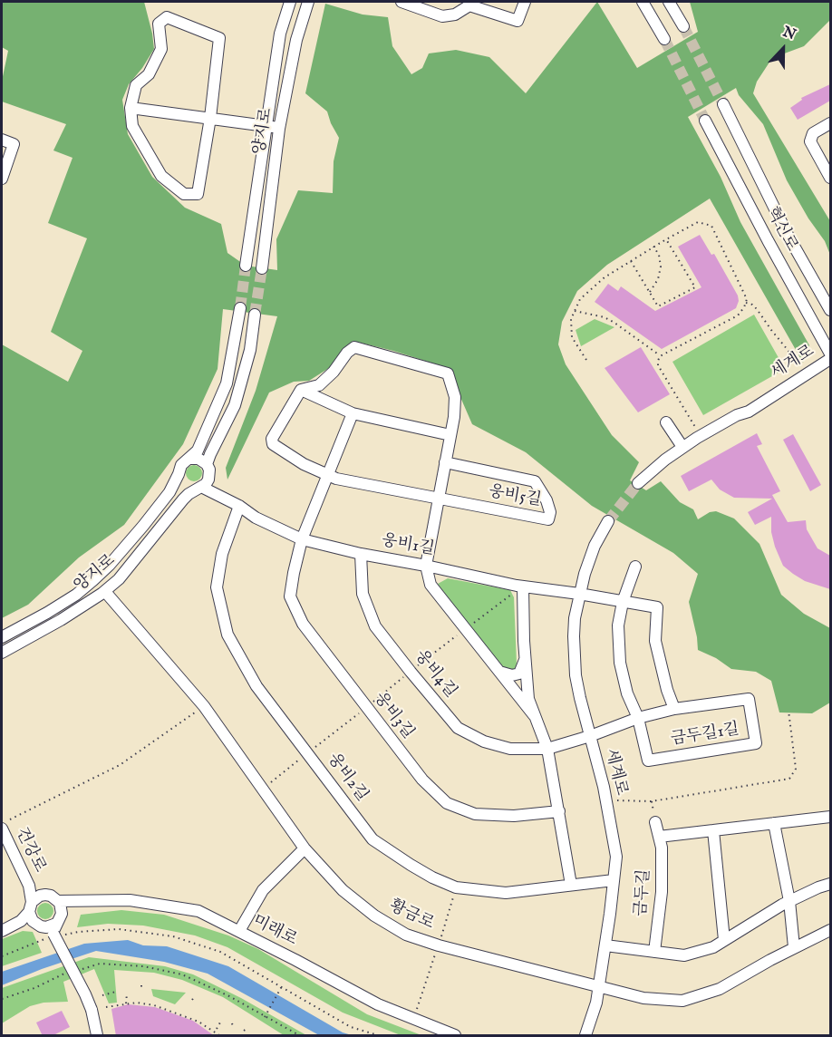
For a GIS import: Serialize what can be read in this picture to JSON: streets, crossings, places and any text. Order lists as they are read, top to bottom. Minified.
{"streets":{"street":["양지로","혁신로","세계로","웅비5길","웅비1길","웅비4길","웅비3길","금두길1길","웅비2길","건강로","금두길","황금로","미래로"]},"crossings":[["양지로","웅비1길"],["세계로","웅비1길"],["세계로","웅비4길"],["세계로","금두길1길"],["세계로","웅비2길"],["세계로","황금로"],["웅비1길","웅비4길"],["웅비1길","웅비3길"],["웅비1길","금두길1길"],["웅비1길","웅비2길"],["웅비4길","금두길1길"],["건강로","미래로"]],"north":"top"}
